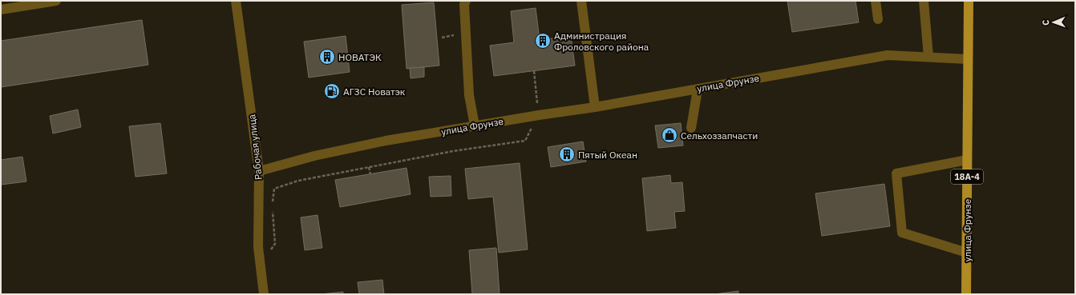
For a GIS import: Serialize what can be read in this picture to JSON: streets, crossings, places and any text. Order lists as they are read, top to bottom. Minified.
{"streets":{"main road":["улица Фрунзе","18А-4"],"street":["Рабочая улица"]},"crossings":[["улица Фрунзе","Рабочая улица"],["улица Фрунзе","18А-4"]],"places":{"building":["Администрация Фроловского района","НОВАТЭК","Пятый Океан"],"fuel station":["АГЗС Новатэк"],"shop":["Сельхоззапчасти"]},"north":"left"}
